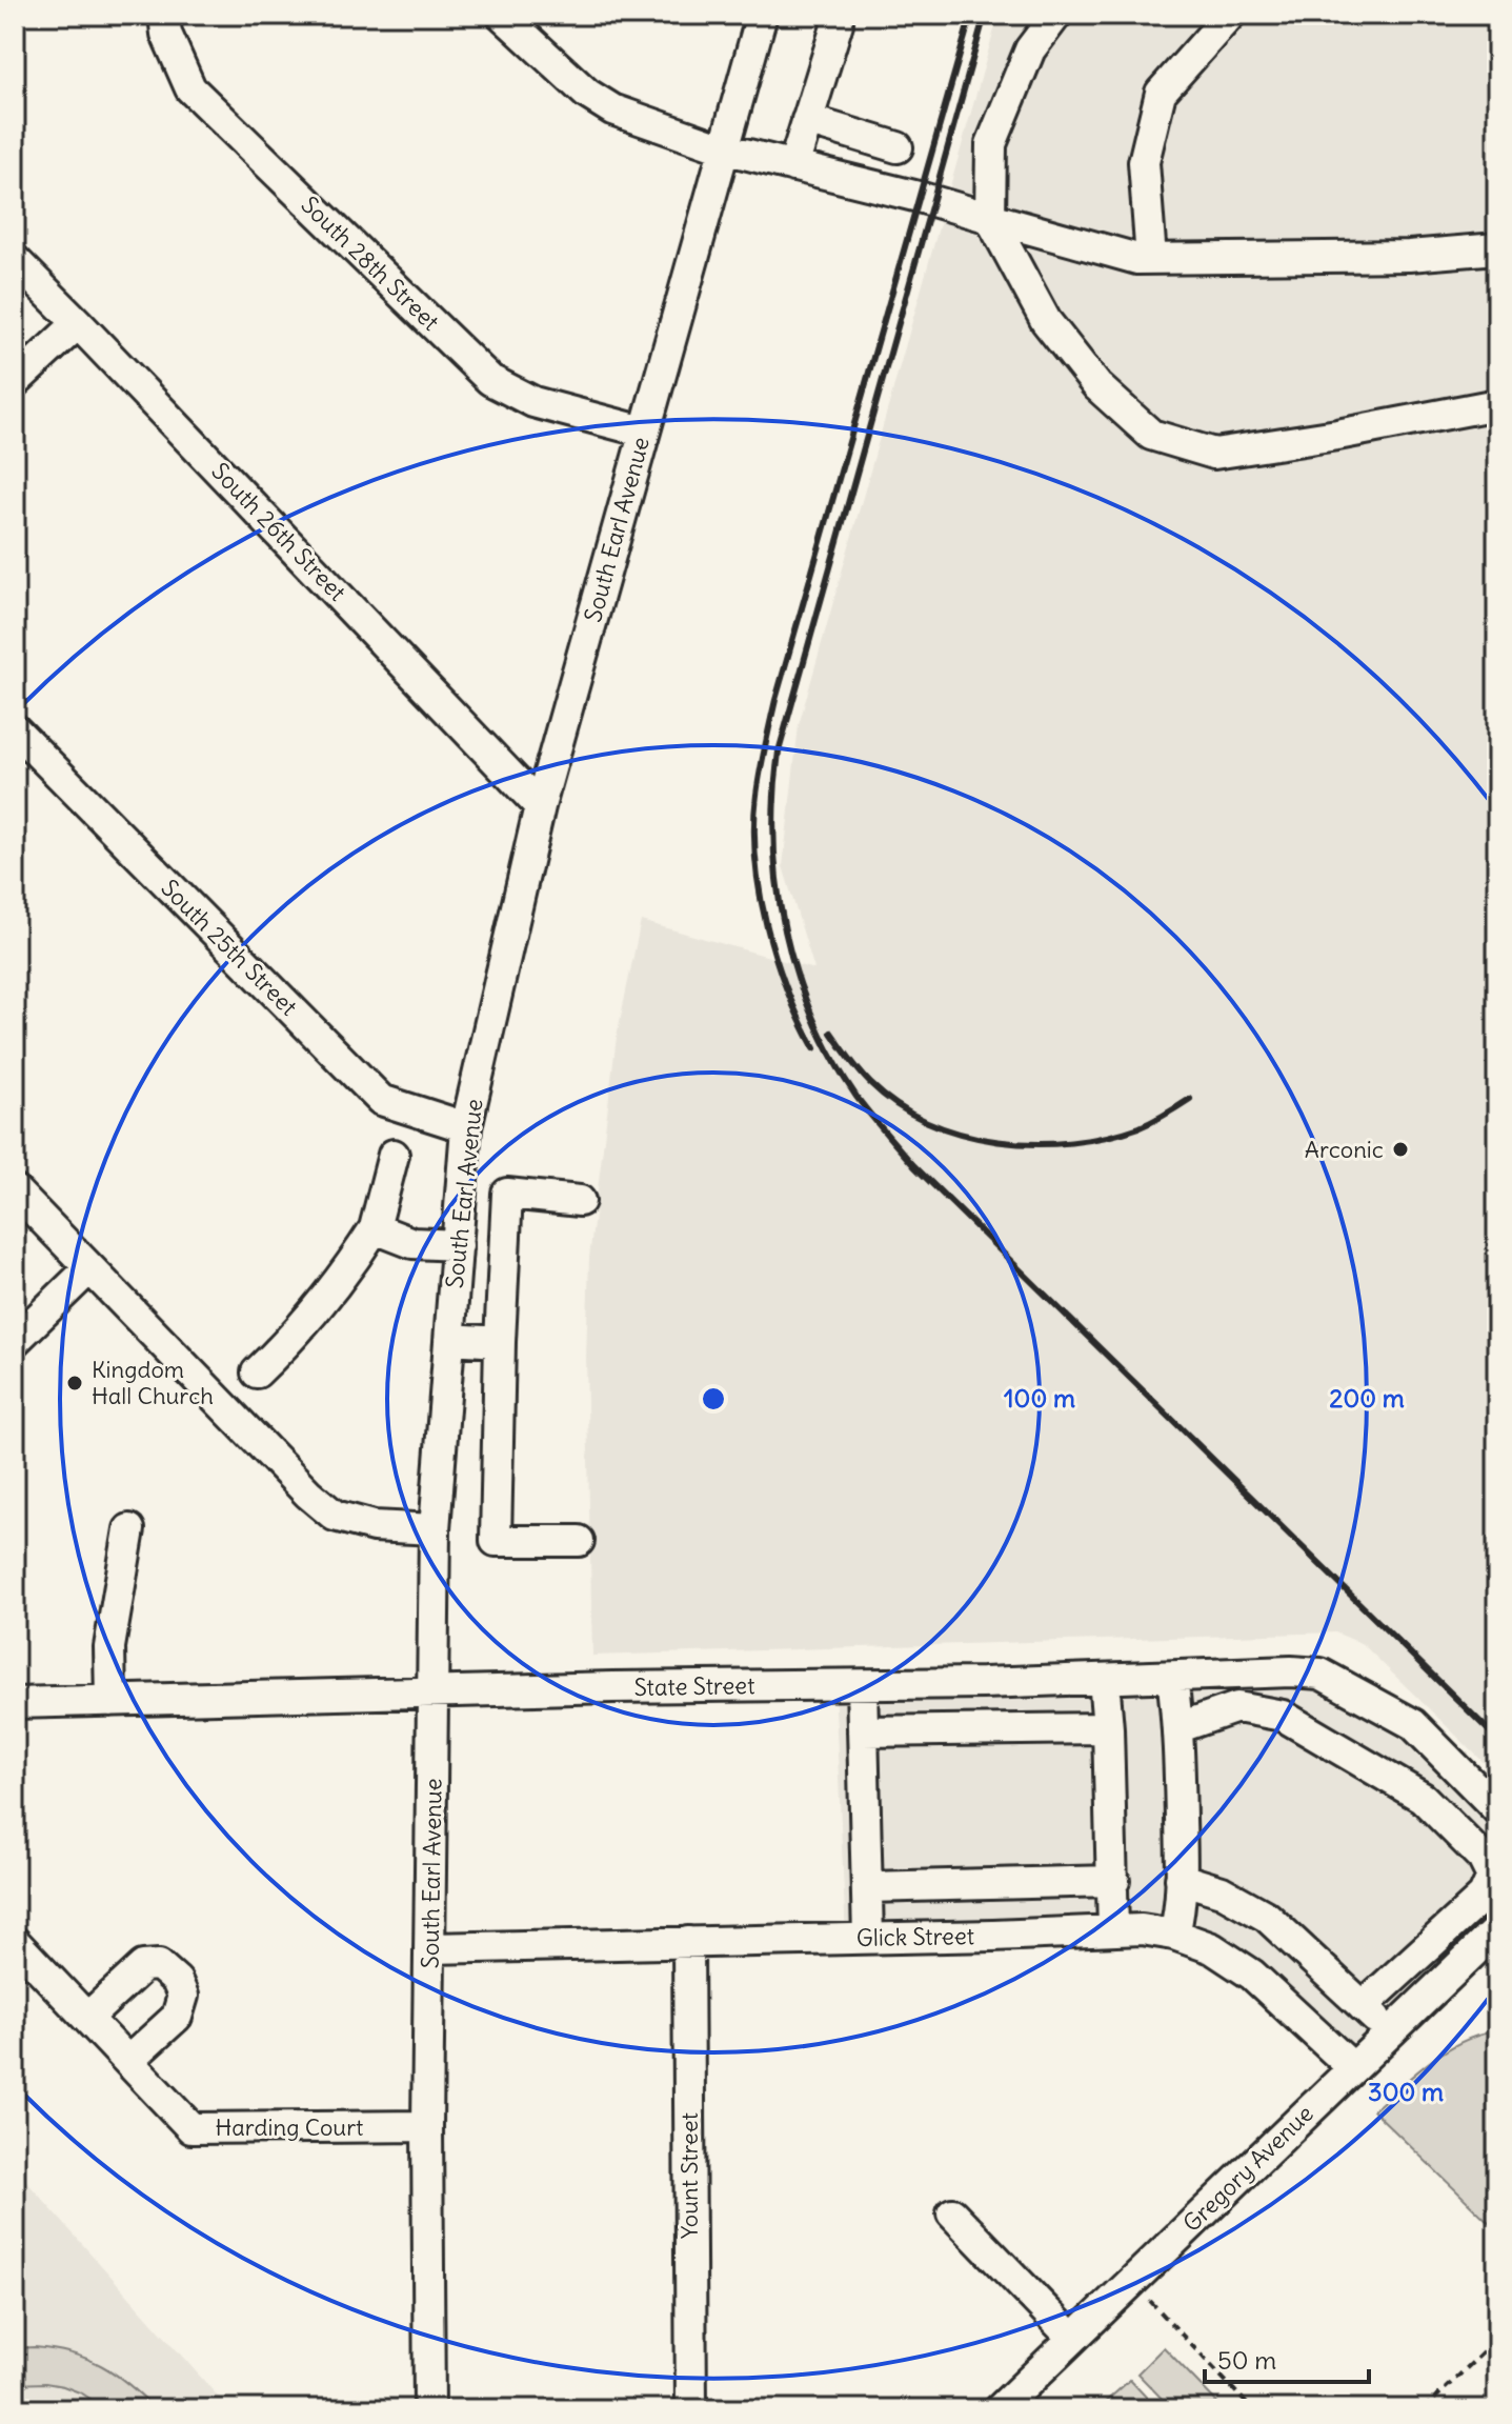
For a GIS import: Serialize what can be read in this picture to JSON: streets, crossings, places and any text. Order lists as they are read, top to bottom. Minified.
{"streets":{"street":["South 28th Street","South Earl Avenue","South 26th Street","South 25th Street","State Street","Glick Street","Harding Court","Gregory Avenue","Yount Street"]},"crossings":[["South 28th Street","South Earl Avenue"],["South Earl Avenue","South 26th Street"],["South Earl Avenue","South 25th Street"],["South Earl Avenue","State Street"],["South Earl Avenue","Glick Street"],["South Earl Avenue","Harding Court"],["Glick Street","Gregory Avenue"],["Glick Street","Yount Street"]],"places":["Arconic","Kingdom Hall Church"],"scale_bar":"50 m","rings":["100 m","200 m","300 m"]}
